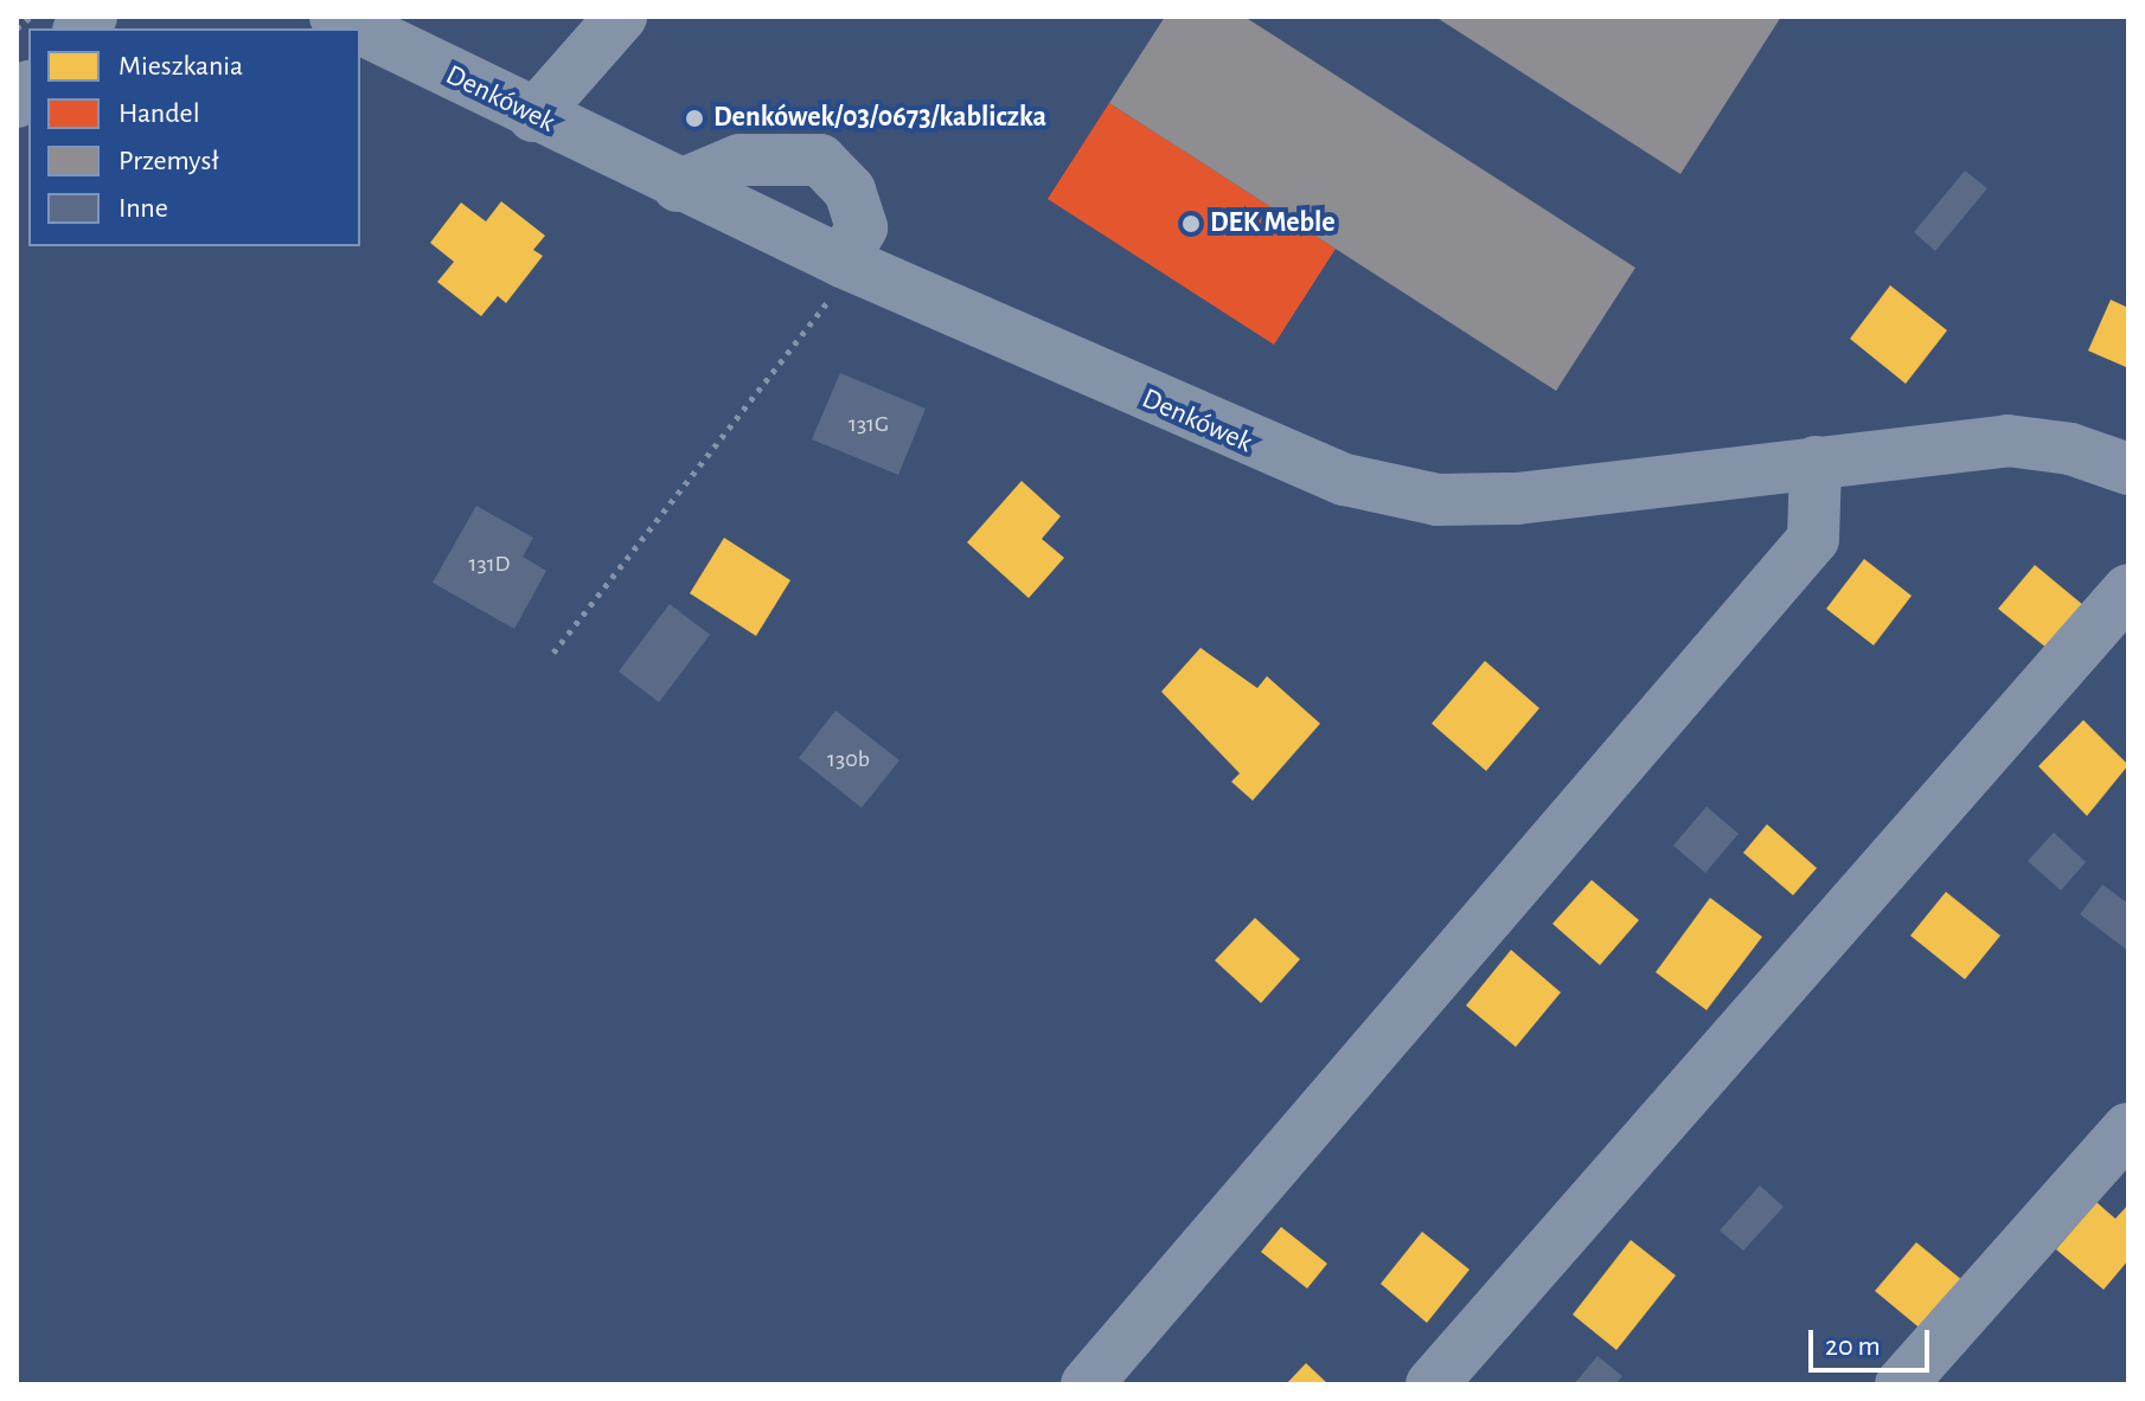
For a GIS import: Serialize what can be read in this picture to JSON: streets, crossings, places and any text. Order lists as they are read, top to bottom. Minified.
{"streets":{"street":["Denkówek"]},"places":["Denkówek/03/0673/kabliczka","DEK Meble"],"house_numbers":["131G","131D","130b"],"legend":["Mieszkania","Handel","Przemysł","Inne"],"scale_bar":"20 m"}
